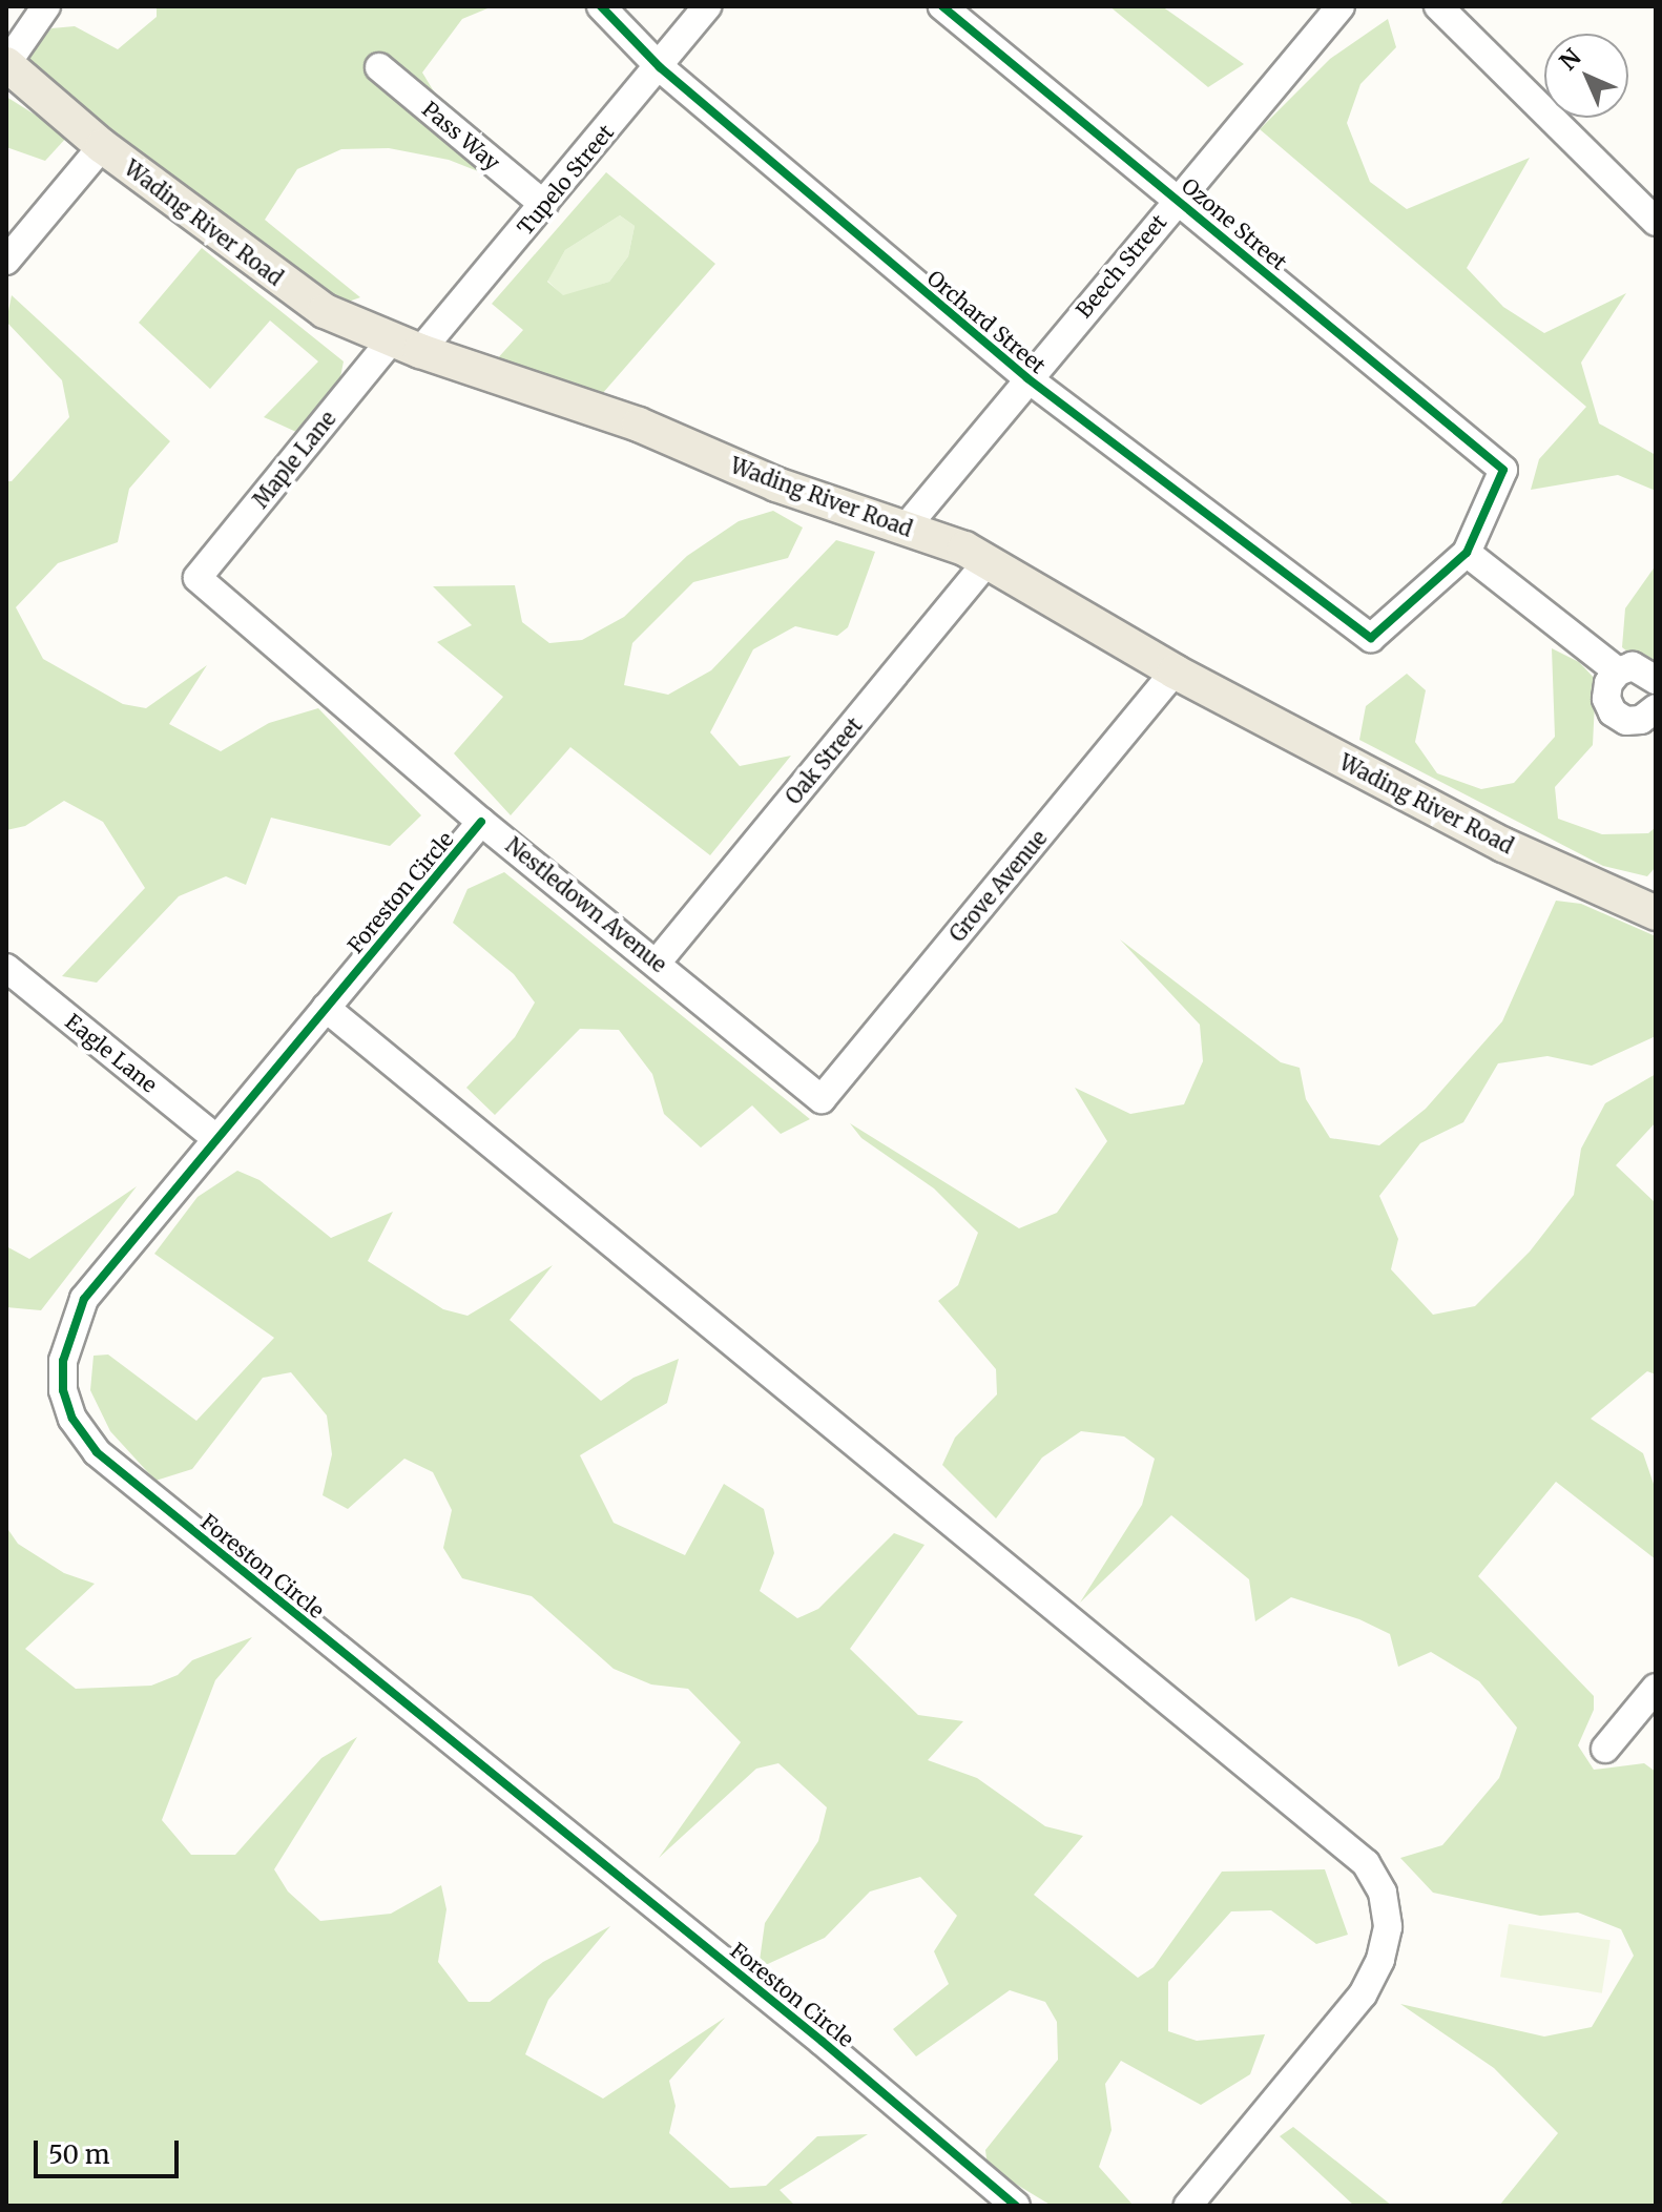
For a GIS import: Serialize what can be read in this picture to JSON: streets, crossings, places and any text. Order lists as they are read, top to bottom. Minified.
{"streets":{"main road":["Wading River Road"],"street":["Pass Way","Tupelo Street","Ozone Street","Beech Street","Orchard Street","Maple Lane","Oak Street","Grove Avenue","Foreston Circle","Nestledown Avenue","Eagle Lane"]},"crossings":[["Pass Way","Tupelo Street"],["Tupelo Street","Wading River Road"],["Tupelo Street","Orchard Street"],["Tupelo Street","Maple Lane"],["Wading River Road","Beech Street"],["Wading River Road","Maple Lane"],["Wading River Road","Oak Street"],["Wading River Road","Grove Avenue"],["Ozone Street","Beech Street"],["Ozone Street","Orchard Street"],["Beech Street","Orchard Street"],["Maple Lane","Nestledown Avenue"],["Oak Street","Nestledown Avenue"],["Grove Avenue","Nestledown Avenue"],["Foreston Circle","Nestledown Avenue"],["Foreston Circle","Eagle Lane"]],"scale_bar":"50 m","north":"top left"}
